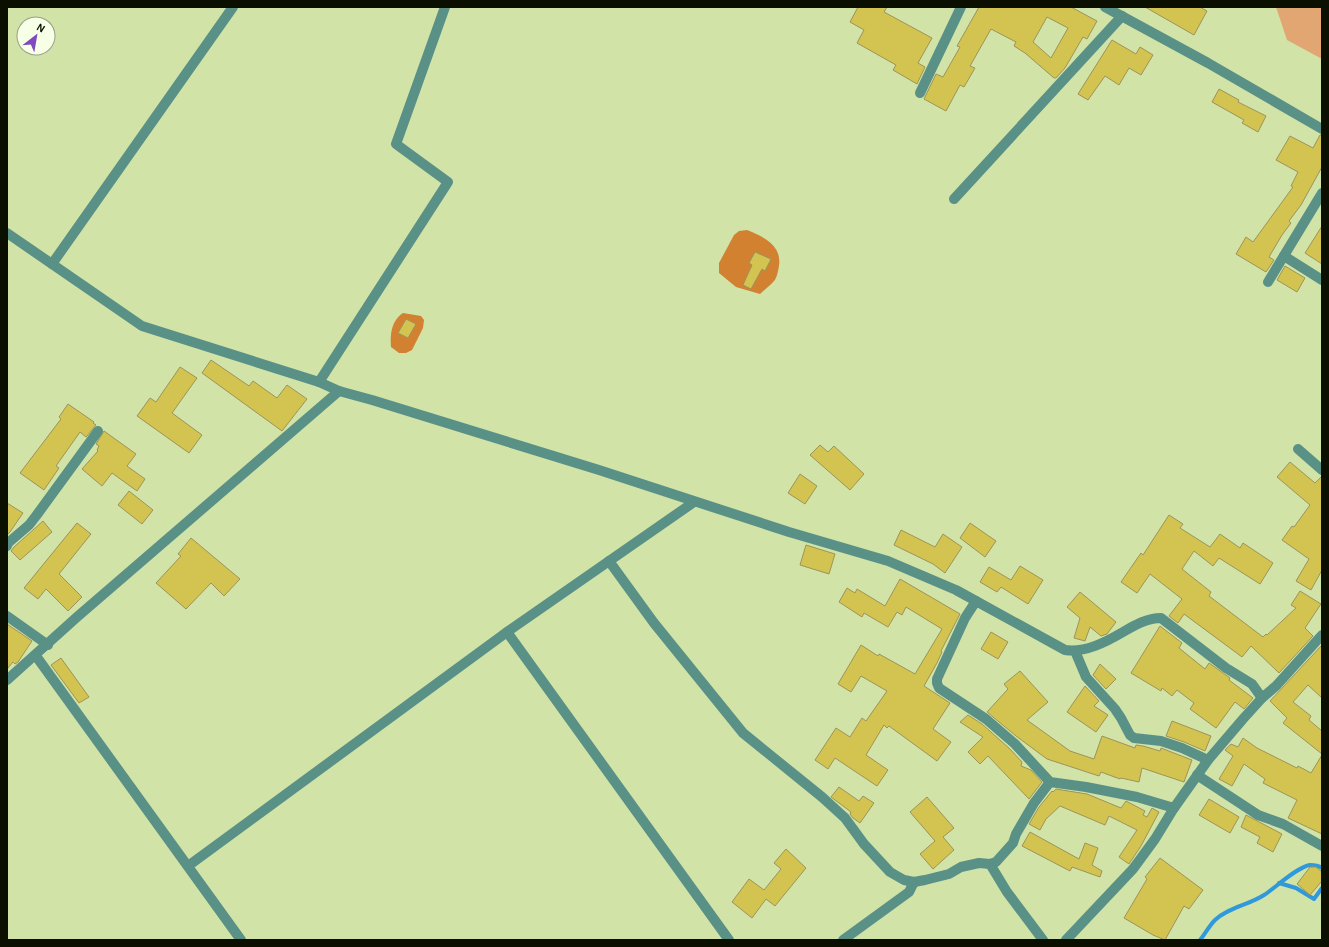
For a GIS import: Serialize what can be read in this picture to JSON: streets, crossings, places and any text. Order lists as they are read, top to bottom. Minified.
{"north":"top right"}
